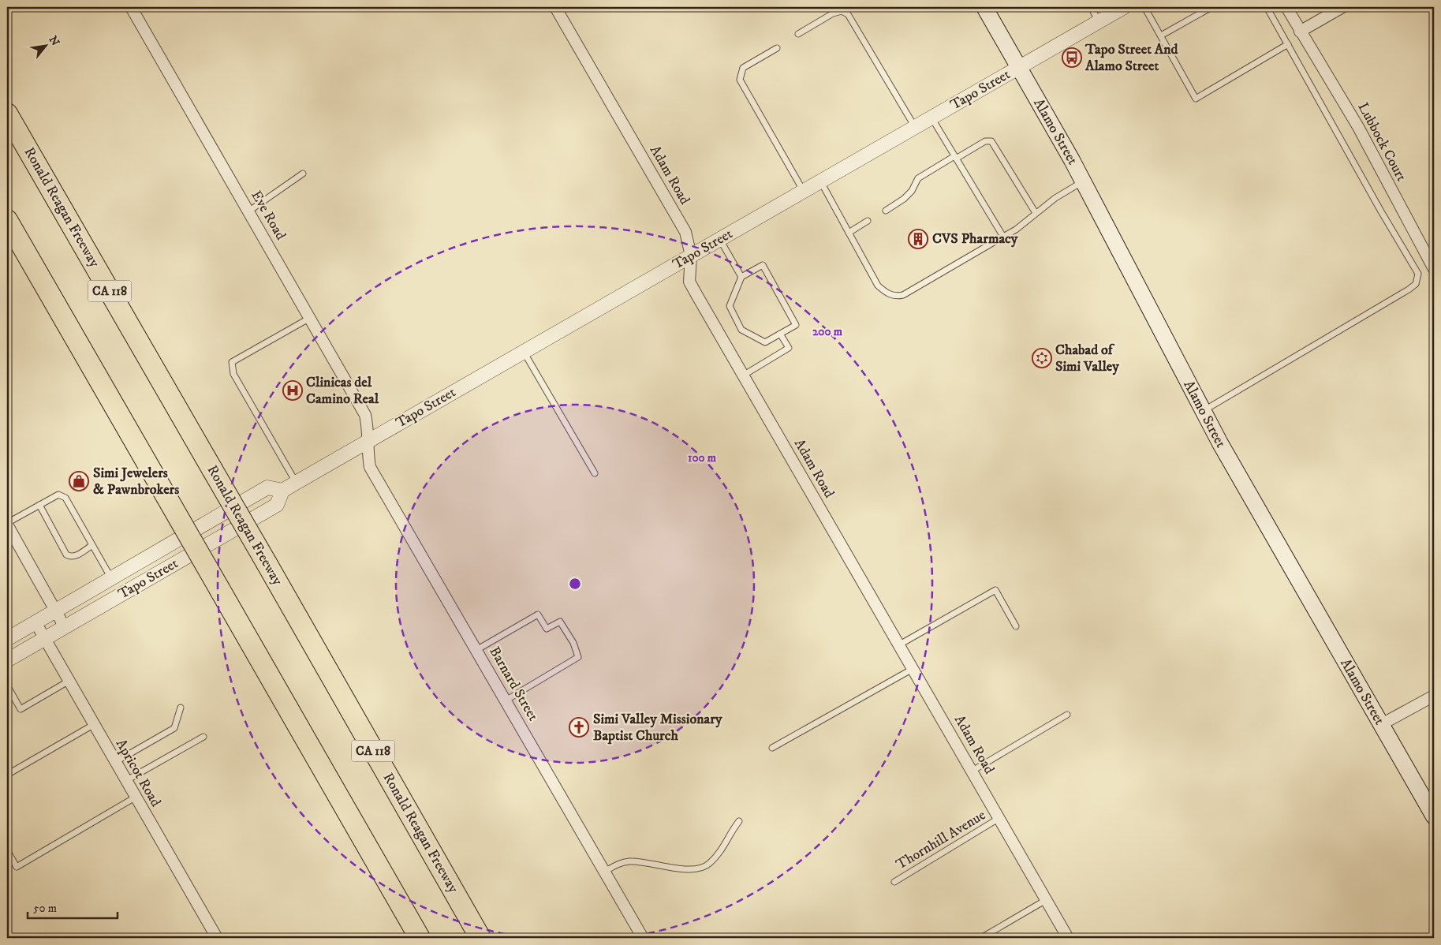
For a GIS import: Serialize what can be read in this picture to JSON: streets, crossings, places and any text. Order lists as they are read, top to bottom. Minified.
{"streets":{"highway":["Ronald Reagan Freeway","CA 118"],"main road":["Alamo Street"],"street":["Tapo Street","Lubbock Court","Adam Road","Eve Road","Barnard Street","Apricot Road"],"lane":["Thornhill Avenue"]},"crossings":[["Tapo Street","Alamo Street"],["Tapo Street","Adam Road"],["Tapo Street","Eve Road"],["Tapo Street","Barnard Street"],["Tapo Street","Apricot Road"],["Adam Road","Thornhill Avenue"],["Eve Road","Barnard Street"]],"places":{"bus stop":["Tapo Street And Alamo Street"],"building":["CVS Pharmacy"],"synagogue":["Chabad of Simi Valley"],"hospital":["Clinicas del Camino Real"],"shop":["Simi Jewelers & Pawnbrokers"],"church":["Simi Valley Missionary Baptist Church"]},"scale_bar":"50 m","north":"top right","rings":["200 m","100 m"]}
